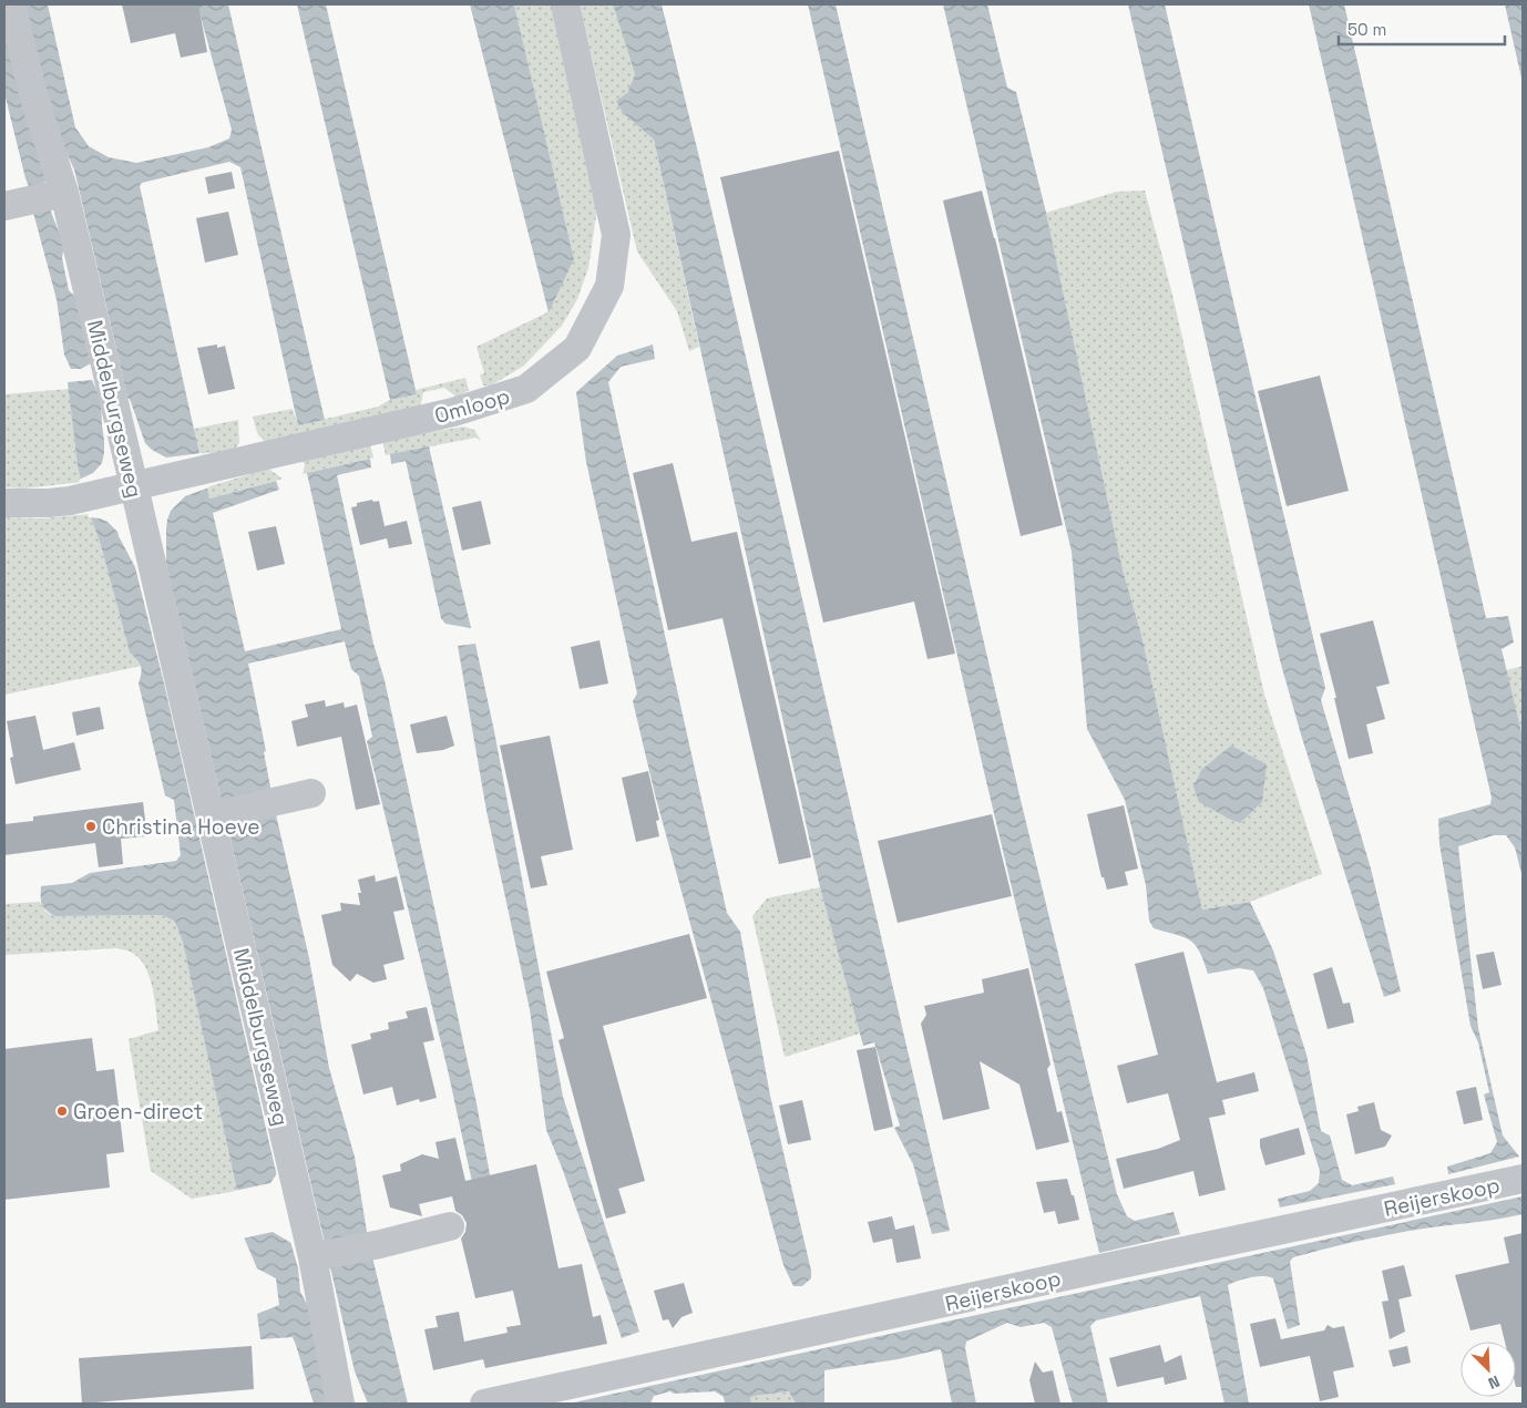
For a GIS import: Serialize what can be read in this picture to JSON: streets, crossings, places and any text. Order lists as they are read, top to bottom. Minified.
{"streets":{"street":["Omloop","Middelburgseweg","Reijerskoop"]},"crossings":[["Omloop","Middelburgseweg"]],"places":["Christina Hoeve","Groen-direct"],"scale_bar":"50 m","north":"bottom right"}
